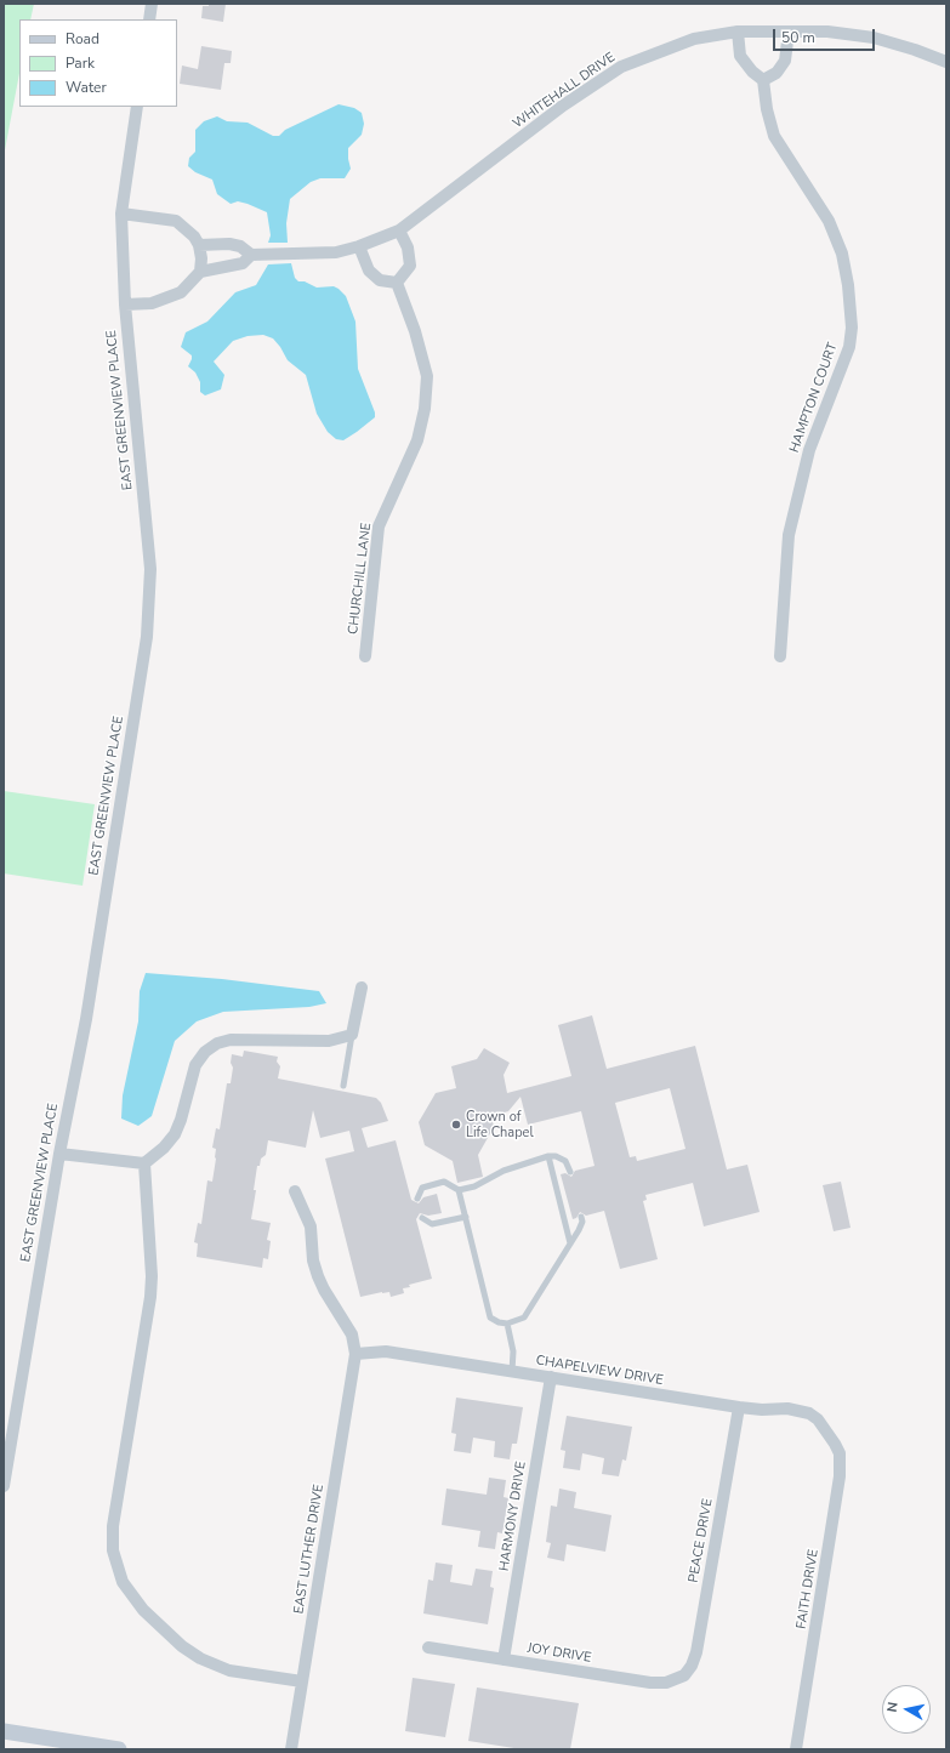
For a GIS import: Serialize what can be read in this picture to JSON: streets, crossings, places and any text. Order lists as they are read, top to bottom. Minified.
{"streets":{"street":["WHITEHALL DRIVE","HAMPTON COURT","EAST GREENVIEW PLACE","CHURCHILL LANE","CHAPELVIEW DRIVE","HARMONY DRIVE","PEACE DRIVE","EAST LUTHER DRIVE","FAITH DRIVE","JOY DRIVE"]},"crossings":[["WHITEHALL DRIVE","CHURCHILL LANE"],["CHAPELVIEW DRIVE","HARMONY DRIVE"],["CHAPELVIEW DRIVE","PEACE DRIVE"],["CHAPELVIEW DRIVE","EAST LUTHER DRIVE"],["CHAPELVIEW DRIVE","FAITH DRIVE"],["HARMONY DRIVE","JOY DRIVE"],["PEACE DRIVE","JOY DRIVE"]],"places":["Crown of Life Chapel"],"legend":["Road","Park","Water"],"scale_bar":"50 m","north":"left"}
